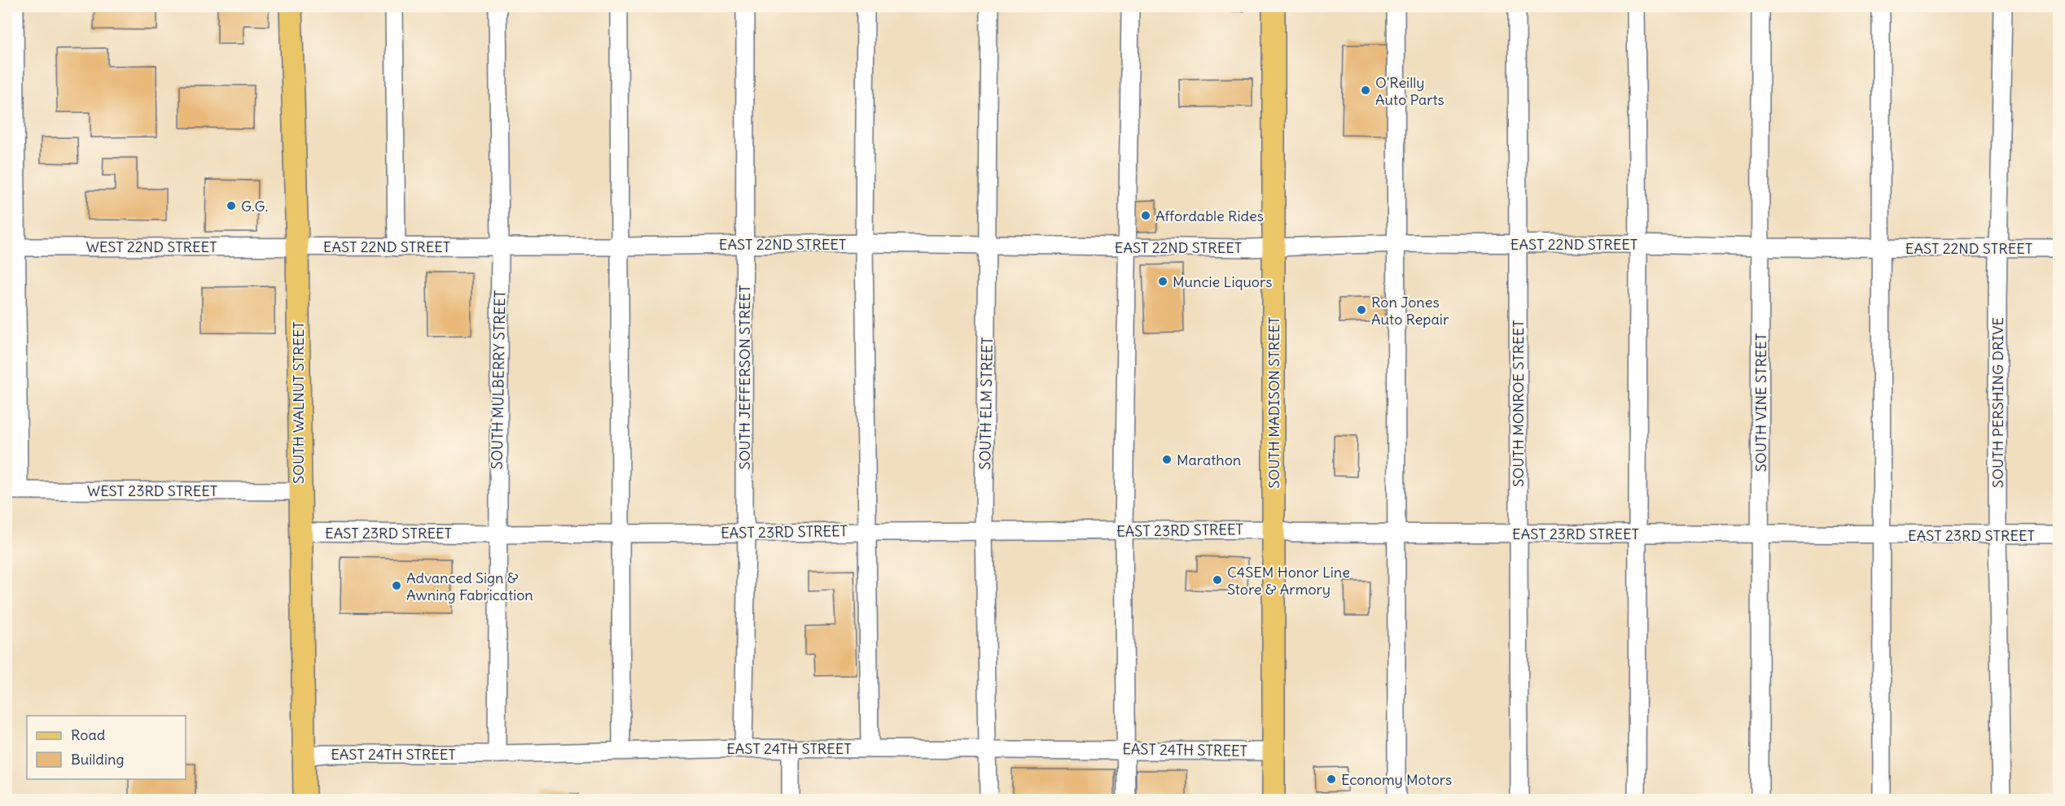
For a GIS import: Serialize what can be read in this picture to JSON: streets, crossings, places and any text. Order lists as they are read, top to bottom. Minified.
{"streets":{"main road":["SOUTH WALNUT STREET","SOUTH MADISON STREET"],"street":["EAST 22ND STREET","WEST 22ND STREET","SOUTH JEFFERSON STREET","SOUTH MULBERRY STREET","SOUTH VINE STREET","SOUTH PERSHING DRIVE","SOUTH ELM STREET","SOUTH MONROE STREET","WEST 23RD STREET","EAST 23RD STREET","EAST 24TH STREET"]},"crossings":[["EAST 22ND STREET","WEST 22ND STREET"],["EAST 22ND STREET","SOUTH JEFFERSON STREET"],["EAST 22ND STREET","SOUTH MULBERRY STREET"],["EAST 22ND STREET","SOUTH WALNUT STREET"],["EAST 22ND STREET","SOUTH MADISON STREET"],["EAST 22ND STREET","SOUTH VINE STREET"],["EAST 22ND STREET","SOUTH PERSHING DRIVE"],["EAST 22ND STREET","SOUTH ELM STREET"],["EAST 22ND STREET","SOUTH MONROE STREET"],["WEST 22ND STREET","SOUTH WALNUT STREET"],["SOUTH JEFFERSON STREET","EAST 23RD STREET"],["SOUTH JEFFERSON STREET","EAST 24TH STREET"],["SOUTH MULBERRY STREET","EAST 23RD STREET"],["SOUTH MULBERRY STREET","EAST 24TH STREET"],["SOUTH WALNUT STREET","WEST 23RD STREET"],["SOUTH WALNUT STREET","EAST 23RD STREET"],["SOUTH WALNUT STREET","EAST 24TH STREET"],["SOUTH MADISON STREET","EAST 23RD STREET"],["SOUTH MADISON STREET","EAST 24TH STREET"],["SOUTH VINE STREET","EAST 23RD STREET"],["SOUTH PERSHING DRIVE","EAST 23RD STREET"],["SOUTH ELM STREET","EAST 23RD STREET"],["SOUTH ELM STREET","EAST 24TH STREET"],["SOUTH MONROE STREET","EAST 23RD STREET"]],"places":["O'Reilly Auto Parts","G.G.","Affordable Rides","Muncie Liquors","Ron Jones Auto Repair","Marathon","C4SEM Honor Line Store & Armory","Advanced Sign & Awning Fabrication","Economy Motors"],"legend":["Road","Building"]}
